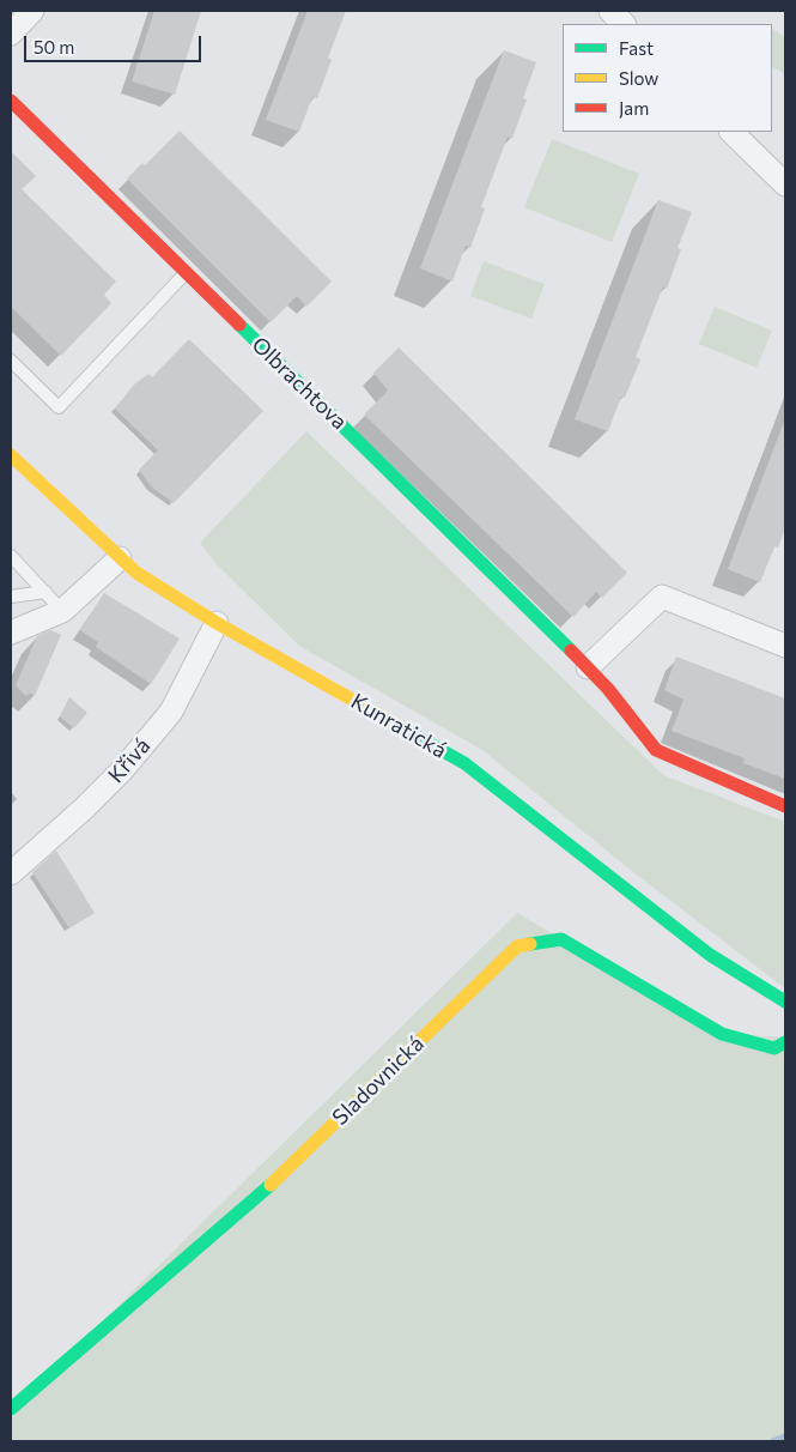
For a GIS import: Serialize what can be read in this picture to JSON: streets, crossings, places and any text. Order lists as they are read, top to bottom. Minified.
{"streets":{"street":["Olbrachtova","Kunratická","Křivá","Sladovnická"]},"crossings":[["Kunratická","Křivá"]],"legend":["Fast","Slow","Jam"],"scale_bar":"50 m"}
